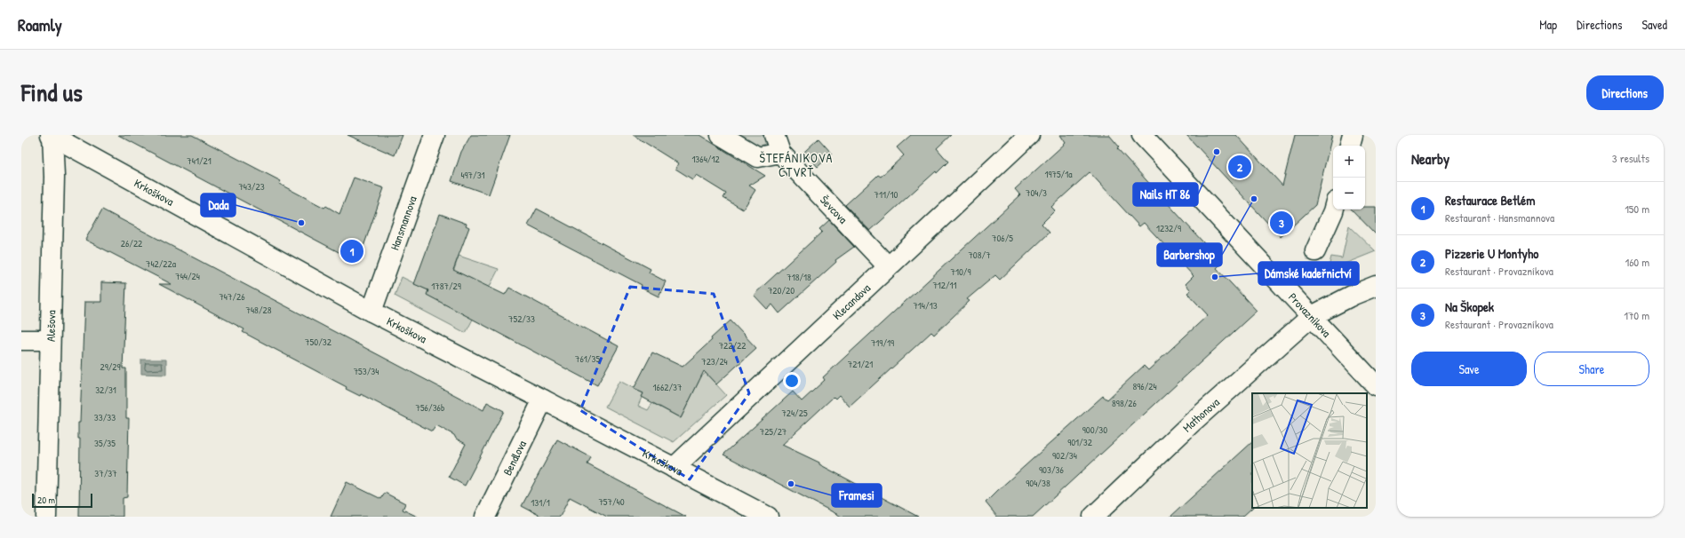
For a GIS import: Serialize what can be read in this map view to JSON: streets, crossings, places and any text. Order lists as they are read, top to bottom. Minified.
{"streets":{"street":["Krkoškova","Ševcova","Hansmannova","Klecandova","Provazníkova","Alešova","Mathonova","Bendlova"]},"crossings":[["Krkoškova","Hansmannova"],["Krkoškova","Klecandova"],["Krkoškova","Alešova"],["Krkoškova","Bendlova"],["Ševcova","Klecandova"],["Provazníkova","Mathonova"]],"districts":["ŠTEFÁNIKOVA ČTVRŤ"],"places":["Nails HT 86","Barbershop","Dada","Dámské kadeřnictví","Framesi"],"house_numbers":["1364/12","741/21","1975/1a","497/31","743/23","704/3","711/10","1232/9","706/5","26/22","708/7","742/22a","710/9","744/24","718/18","712/11","1787/29","720/20","747/26","714/13","748/28","752/33","750/32","719/19","722/22","761/35","723/24","721/21","29/29","753/34","896/24","1662/37","32/31","898/26","756/36b","724/25","33/33","900/30","725/27","901/32","35/35","902/34","903/36","37/37","904/38","757/40","131/1"],"scale_bar":"20 m","page":{"header":"Roamly","nav":["Map","Directions","Saved"],"title":"Find us","buttons":["Directions",["Save","Share"]],"heading":["Nearby","3 results"],"map_buttons":["+","−"],"pins":["2","3","1"],"list":[{"mark":"1","name":"Restaurace Betlém","note":"Restaurant · Hansmannova","value":"150 m"},{"mark":"2","name":"Pizzerie U Montyho","note":"Restaurant · Provazníkova","value":"160 m"},{"mark":"3","name":"Na Škopek","note":"Restaurant · Provazníkova","value":"170 m"}],"scale":"20 m"}}
